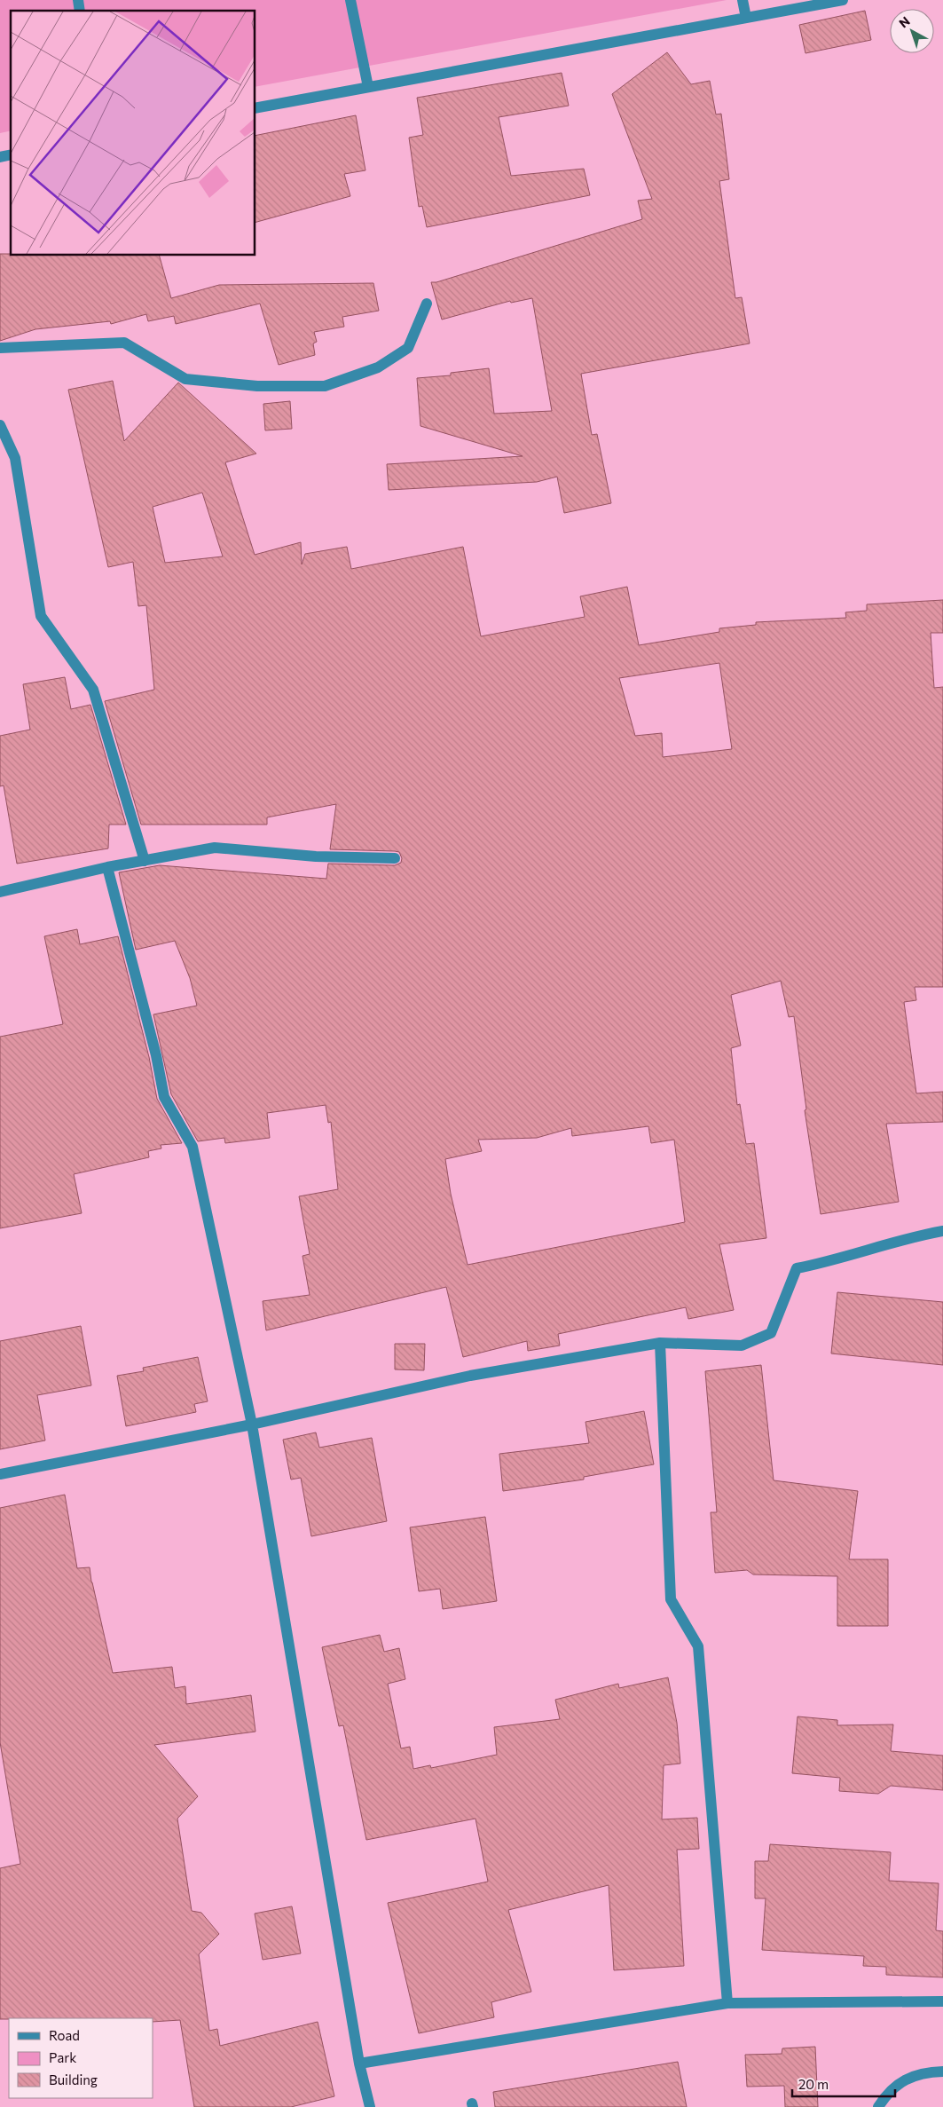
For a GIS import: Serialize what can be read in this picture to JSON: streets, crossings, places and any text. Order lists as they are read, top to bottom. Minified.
{"legend":["Road","Park","Building"],"scale_bar":"20 m","north":"top left"}
